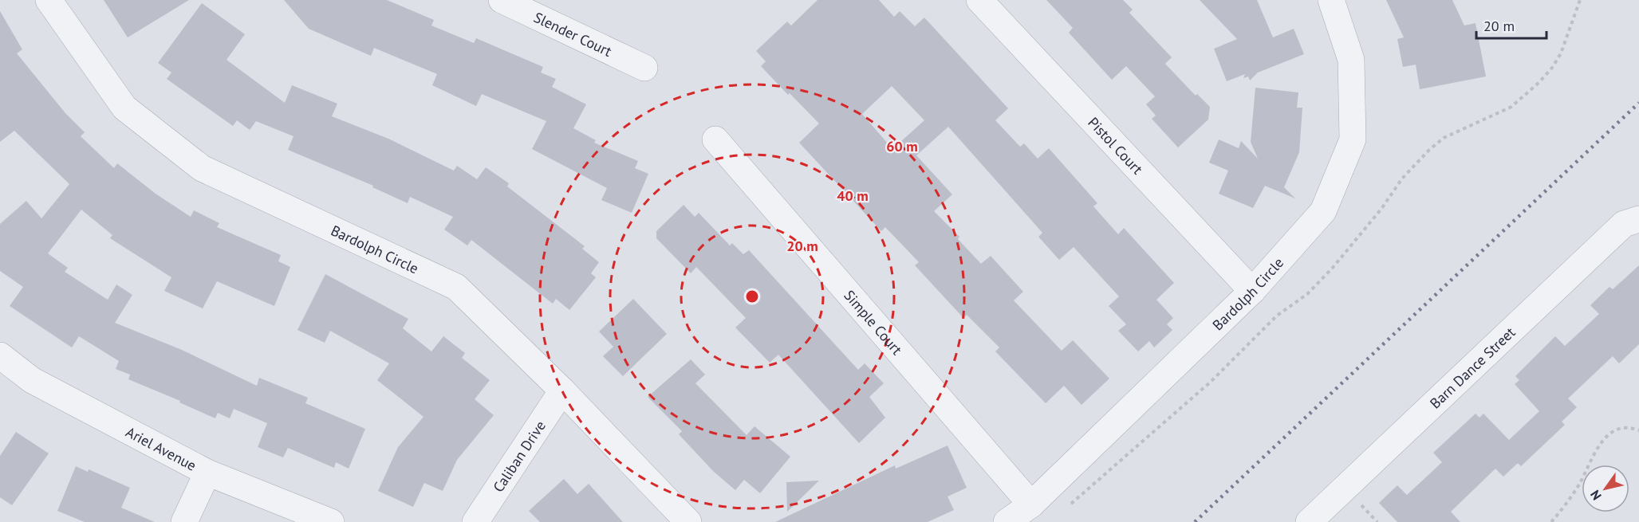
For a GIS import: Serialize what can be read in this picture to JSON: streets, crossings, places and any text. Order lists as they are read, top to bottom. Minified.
{"streets":{"street":["Slender Court","Pistol Court","Bardolph Circle","Simple Court","Barn Dance Street","Ariel Avenue","Caliban Drive"]},"crossings":[["Pistol Court","Bardolph Circle"],["Bardolph Circle","Simple Court"],["Bardolph Circle","Caliban Drive"]],"scale_bar":"20 m","north":"bottom left","rings":["60 m","40 m","20 m"]}
